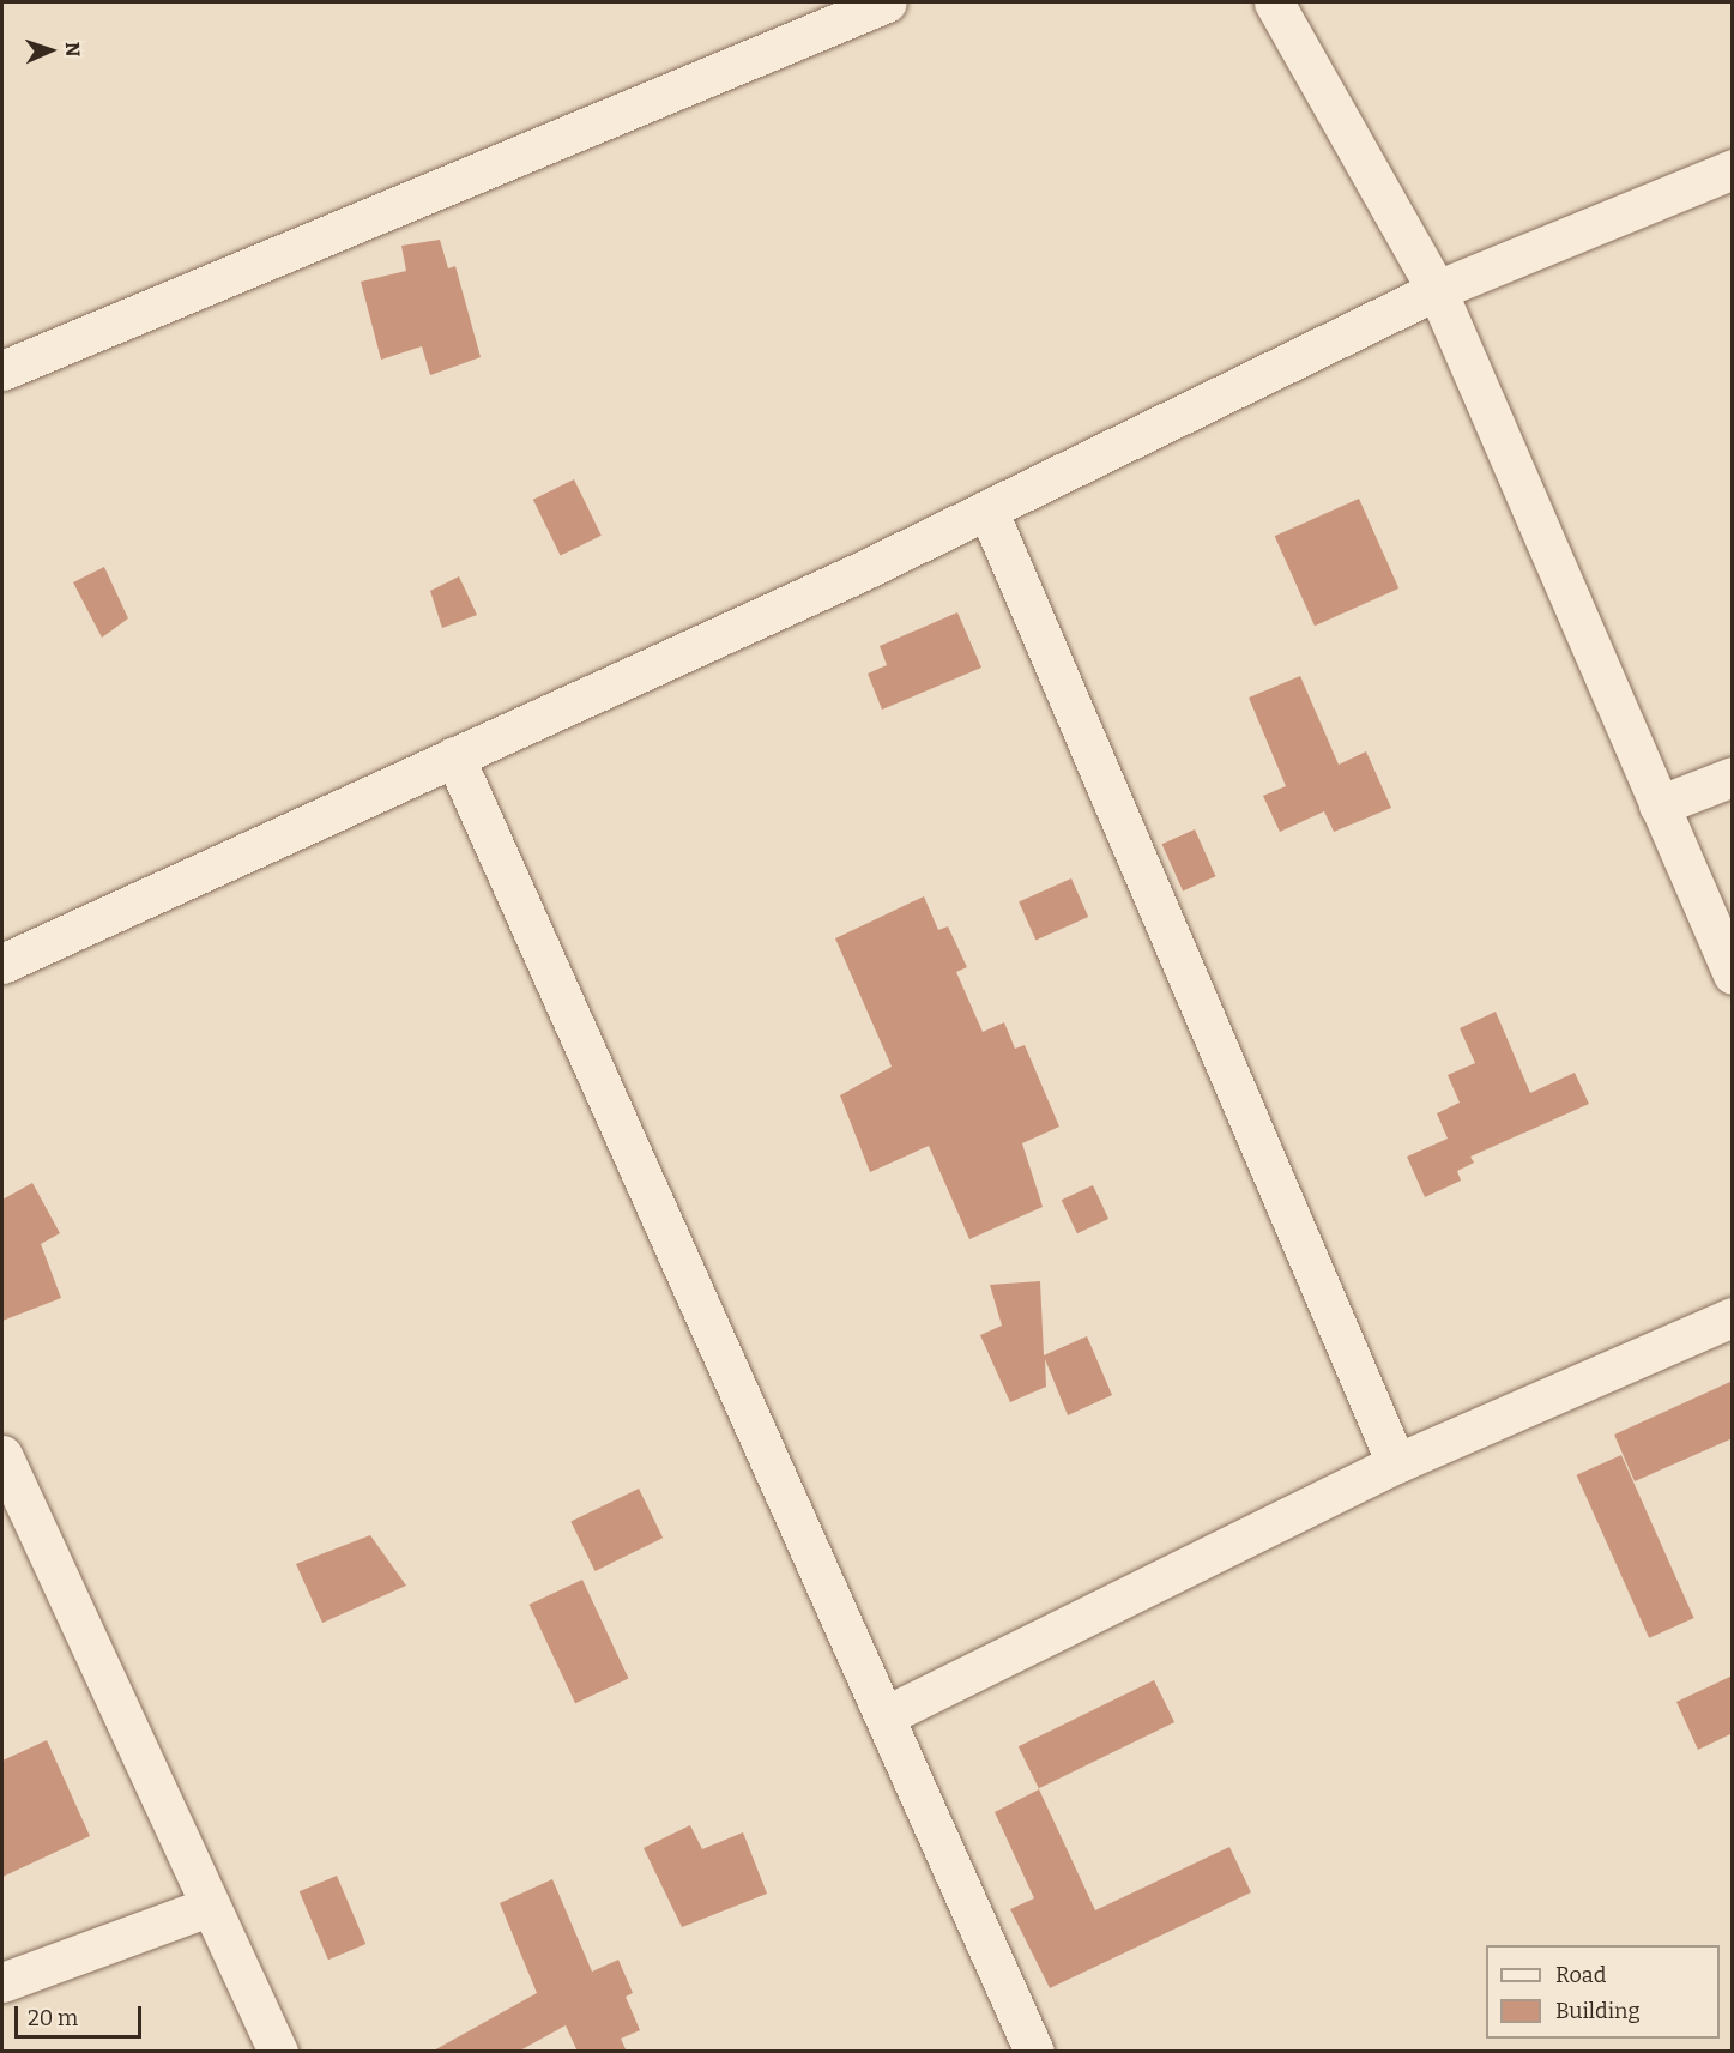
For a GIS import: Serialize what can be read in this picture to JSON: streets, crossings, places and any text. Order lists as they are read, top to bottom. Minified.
{"legend":["Road","Building"],"scale_bar":"20 m","north":"right"}
